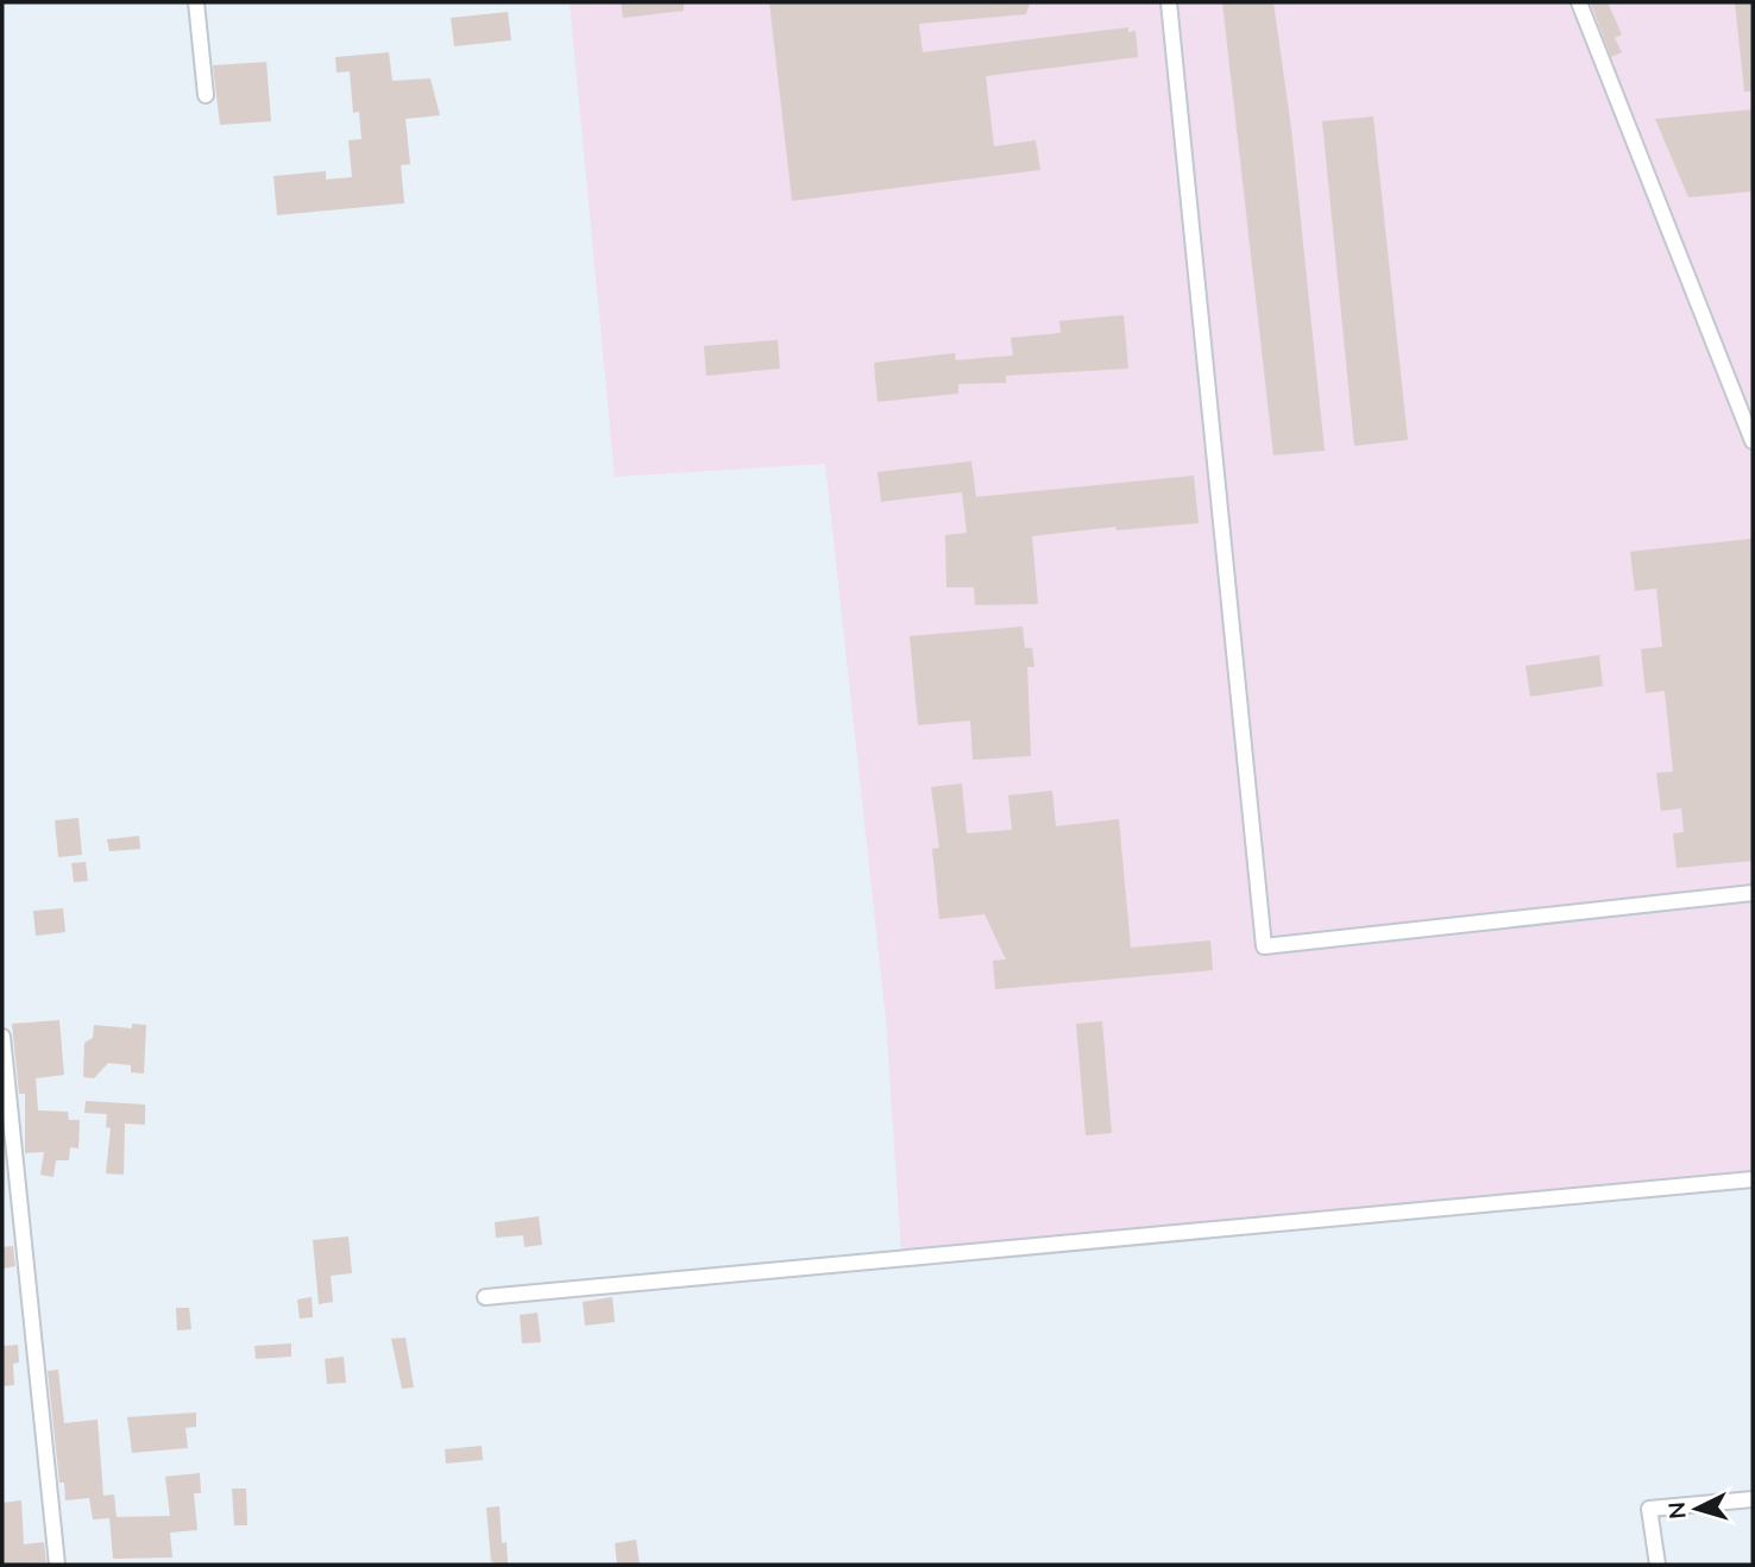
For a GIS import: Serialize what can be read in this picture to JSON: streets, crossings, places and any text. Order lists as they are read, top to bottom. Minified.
{"north":"left"}
